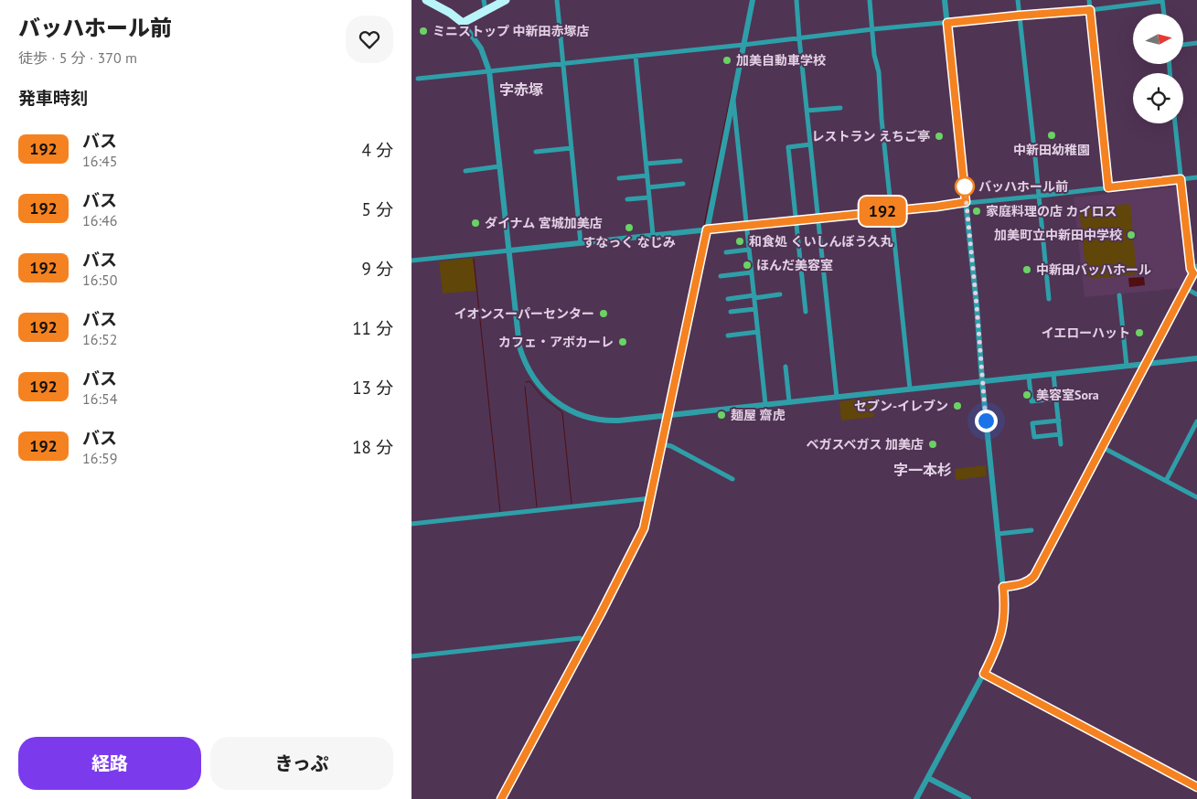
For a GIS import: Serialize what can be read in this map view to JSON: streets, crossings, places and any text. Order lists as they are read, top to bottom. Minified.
{"districts":["字赤塚","字一本杉"],"places":["ミニストップ 中新田赤塚店","加美自動車学校","中新田幼稚園","レストラン えちご亭","バッハホール前","家庭料理の店 カイロス","ダイナム 宮城加美店","すなっく なじみ","加美町立中新田中学校","和食処 くいしんぼう久丸","ほんだ美容室","中新田バッハホール","イオンスーパーセンター","イエローハット","カフェ・アボカーレ","美容室Sora","セブン-イレブン","麺屋 齋虎","ベガスベガス 加美店"],"lines":["bus line 192"],"north":"right","page":{"heading":[["バッハホール前","徒歩 · 5 分 · 370 m"],"発車時刻"],"on_map":"192","list":[{"mark":"192","name":"バス","note":"16:45","value":"4 分"},{"mark":"192","name":"バス","note":"16:46","value":"5 分"},{"mark":"192","name":"バス","note":"16:50","value":"9 分"},{"mark":"192","name":"バス","note":"16:52","value":"11 分"},{"mark":"192","name":"バス","note":"16:54","value":"13 分"},{"mark":"192","name":"バス","note":"16:59","value":"18 分"}],"buttons":["経路","きっぷ"]}}
